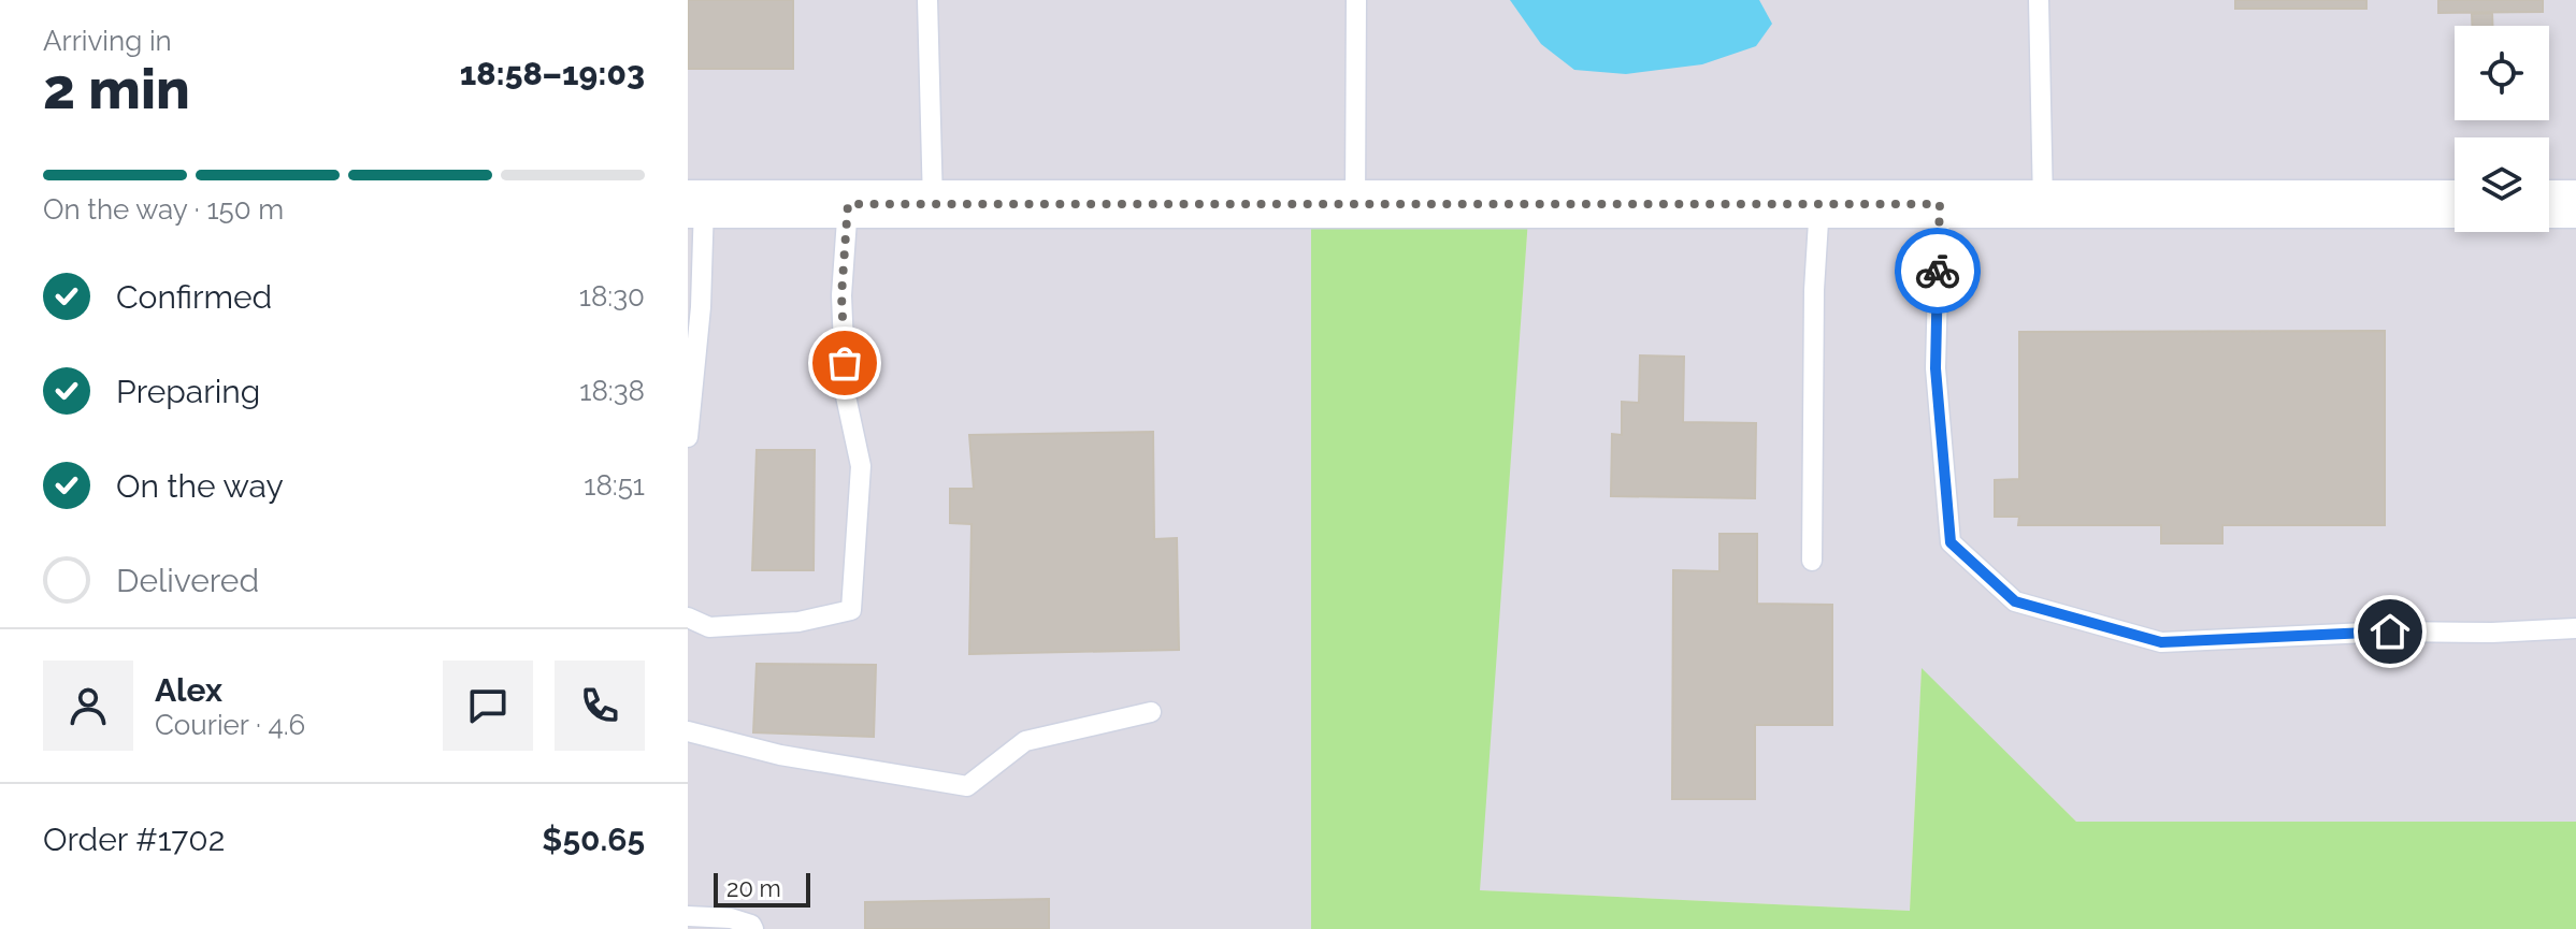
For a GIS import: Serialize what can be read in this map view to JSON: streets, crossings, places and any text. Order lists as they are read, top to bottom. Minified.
{"scale_bar":"20 m","page":{"heading":["2 min","Arriving in","18:58–19:03"],"panel":["Alex","Courier · 4.6","Order #1702","$50.65"],"bar":"On the way · 150 m","list":[["Confirmed","18:30"],["Preparing","18:38"],["On the way","18:51"],"Delivered"],"scale":"20 m"}}
